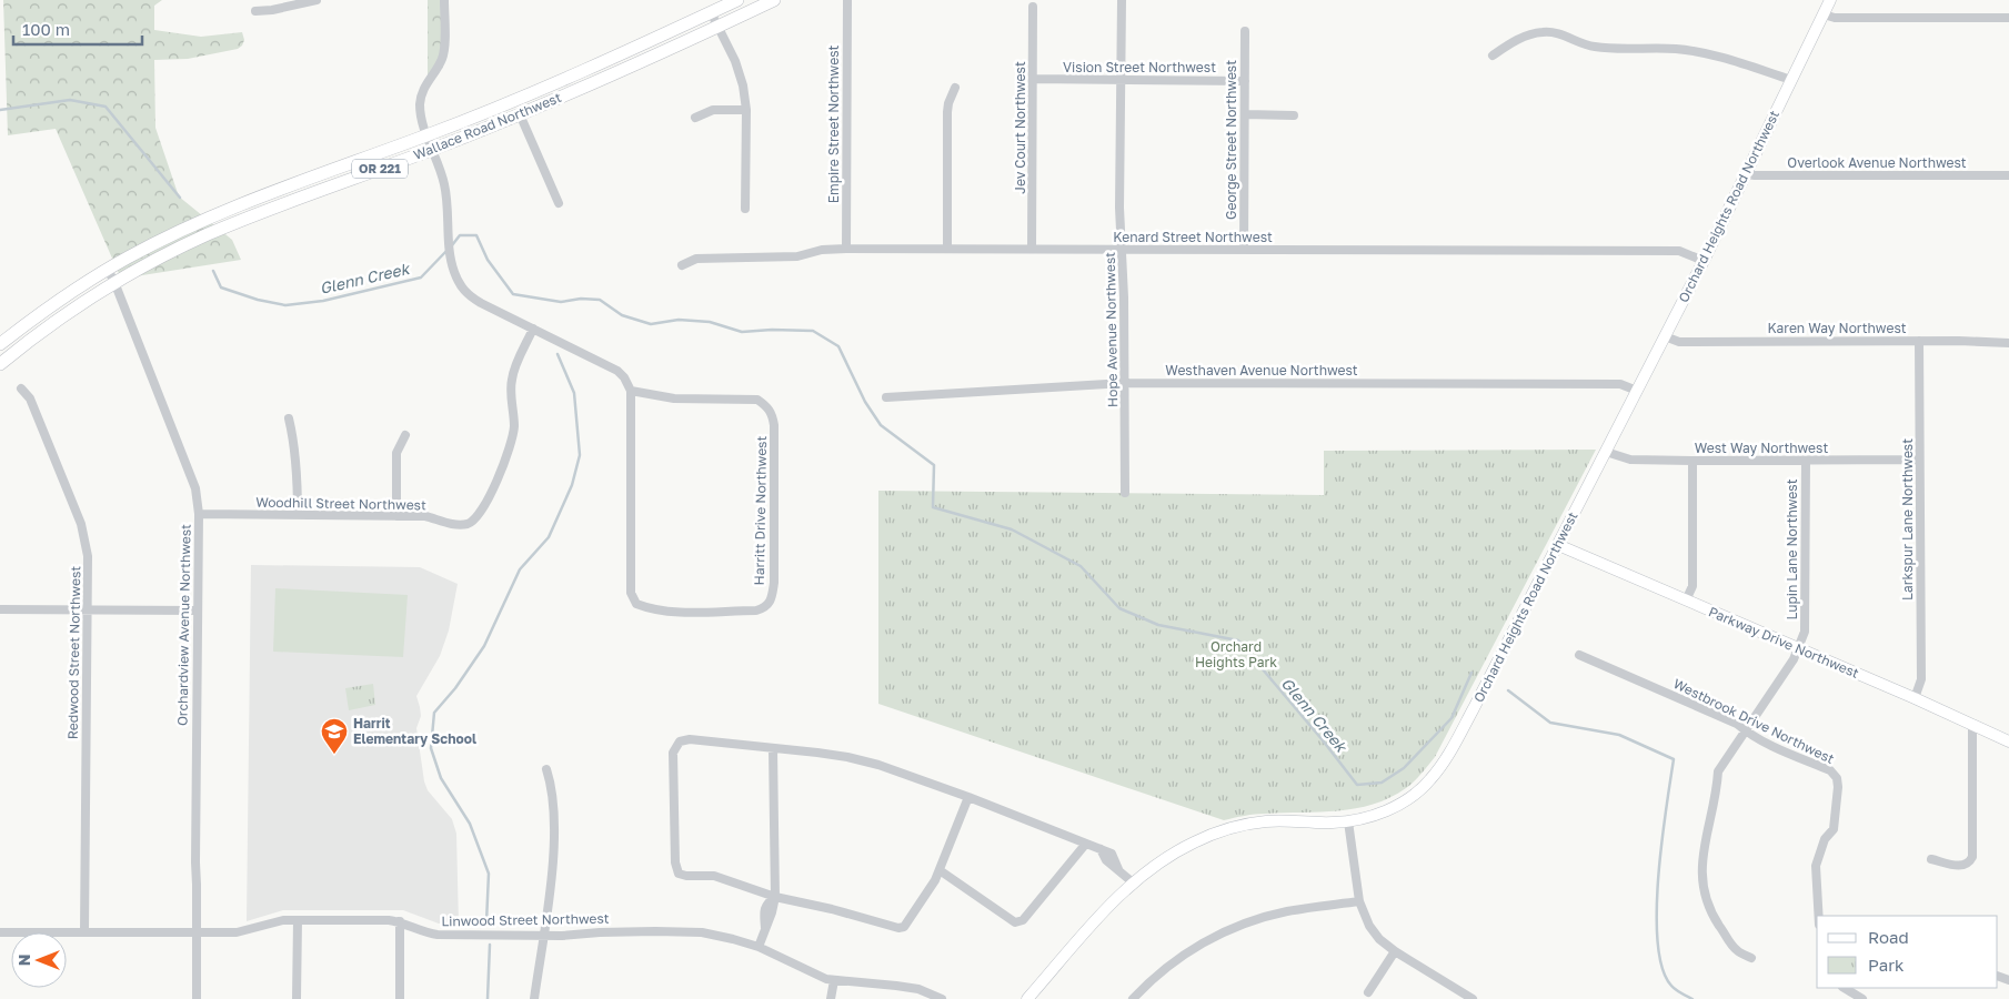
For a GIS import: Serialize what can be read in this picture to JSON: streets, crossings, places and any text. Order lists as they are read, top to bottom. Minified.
{"streets":{"main road":["Wallace Road Northwest","OR 221","Orchard Heights Road Northwest","Parkway Drive Northwest"],"street":["Vision Street Northwest","Empire Street Northwest","Jev Court Northwest","George Street Northwest","Overlook Avenue Northwest","Kenard Street Northwest","Karen Way Northwest","Hope Avenue Northwest","Westhaven Avenue Northwest","West Way Northwest","Woodhill Street Northwest","Harritt Drive Northwest","Larkspur Lane Northwest","Lupin Lane Northwest","Orchardview Avenue Northwest","Redwood Street Northwest","Westbrook Drive Northwest","Linwood Street Northwest"]},"crossings":[["Vision Street Northwest","Jev Court Northwest"],["Vision Street Northwest","George Street Northwest"],["Vision Street Northwest","Hope Avenue Northwest"],["Empire Street Northwest","Kenard Street Northwest"],["Wallace Road Northwest","Orchardview Avenue Northwest"],["Jev Court Northwest","Kenard Street Northwest"],["George Street Northwest","Kenard Street Northwest"],["Overlook Avenue Northwest","Orchard Heights Road Northwest"],["Orchard Heights Road Northwest","Kenard Street Northwest"],["Orchard Heights Road Northwest","Karen Way Northwest"],["Orchard Heights Road Northwest","Westhaven Avenue Northwest"],["Orchard Heights Road Northwest","West Way Northwest"],["Orchard Heights Road Northwest","Parkway Drive Northwest"],["Kenard Street Northwest","Hope Avenue Northwest"],["Karen Way Northwest","Larkspur Lane Northwest"],["Hope Avenue Northwest","Westhaven Avenue Northwest"],["West Way Northwest","Larkspur Lane Northwest"],["West Way Northwest","Lupin Lane Northwest"],["Woodhill Street Northwest","Orchardview Avenue Northwest"],["Larkspur Lane Northwest","Parkway Drive Northwest"],["Lupin Lane Northwest","Parkway Drive Northwest"],["Lupin Lane Northwest","Westbrook Drive Northwest"],["Orchardview Avenue Northwest","Linwood Street Northwest"],["Redwood Street Northwest","Linwood Street Northwest"]],"water":["Glenn Creek"],"parks":["Orchard Heights Park"],"places":{"school or university":["Harrit Elementary School"]},"legend":["Road","Park"],"scale_bar":"100 m","north":"left"}
